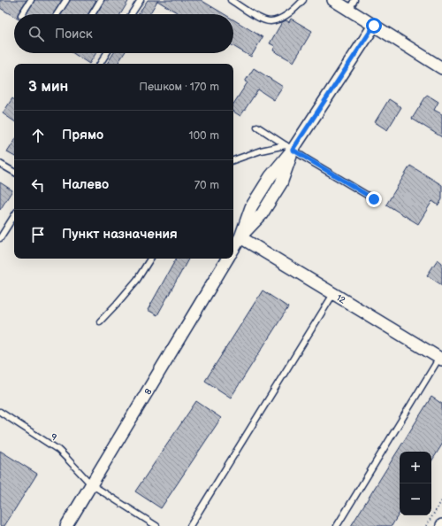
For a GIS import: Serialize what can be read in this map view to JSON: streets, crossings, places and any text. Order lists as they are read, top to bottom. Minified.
{"streets":{"street":["12","8"],"lane":["9"]},"crossings":[["8","9"]],"page":{"search":"Поиск","heading":["3 мин","Пешком · 170 m"],"list":[["Прямо","100 m"],["Налево","70 m"],"Пункт назначения"],"map_buttons":["+","−"]}}
